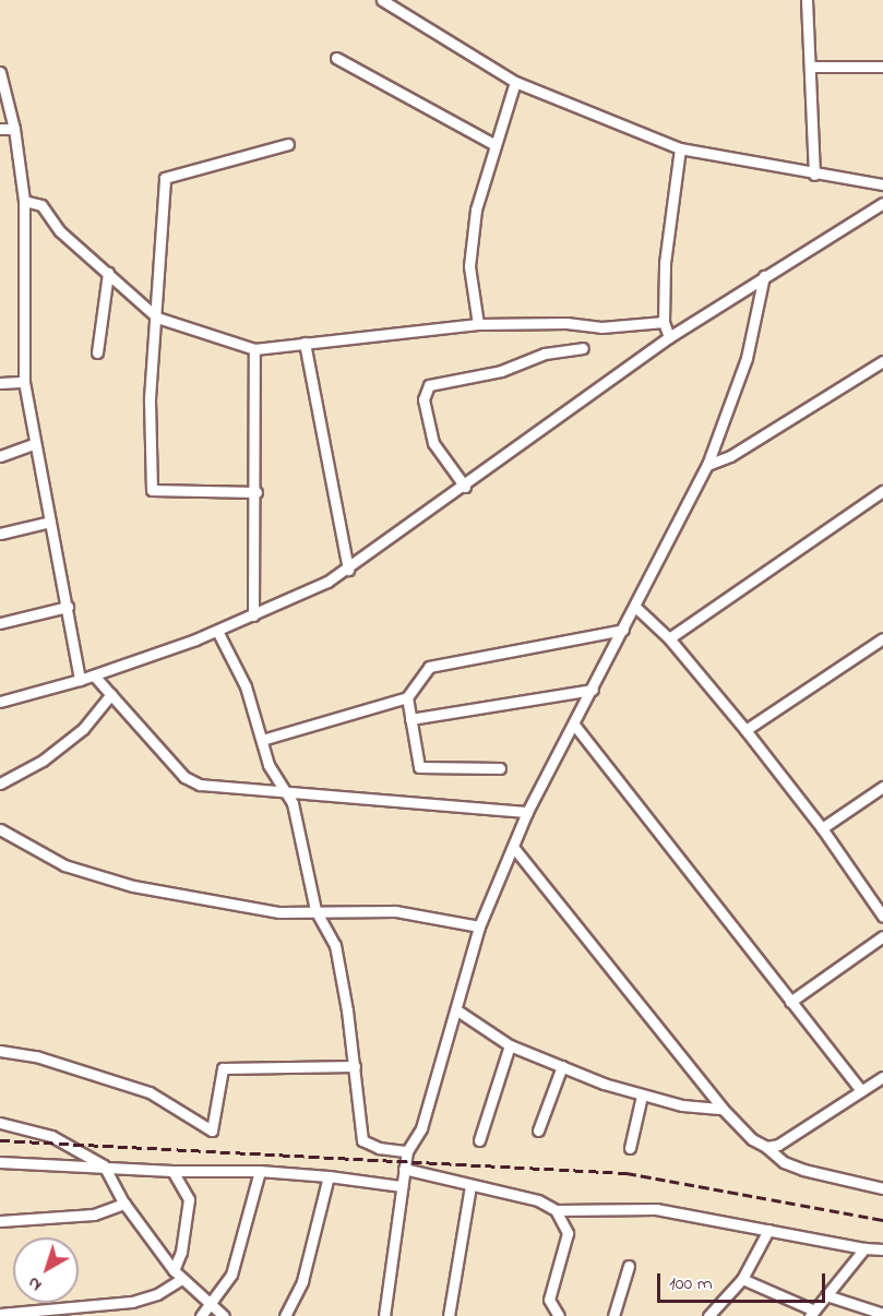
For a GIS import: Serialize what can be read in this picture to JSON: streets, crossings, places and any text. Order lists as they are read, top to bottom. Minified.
{"scale_bar":"100 m","north":"bottom left"}
